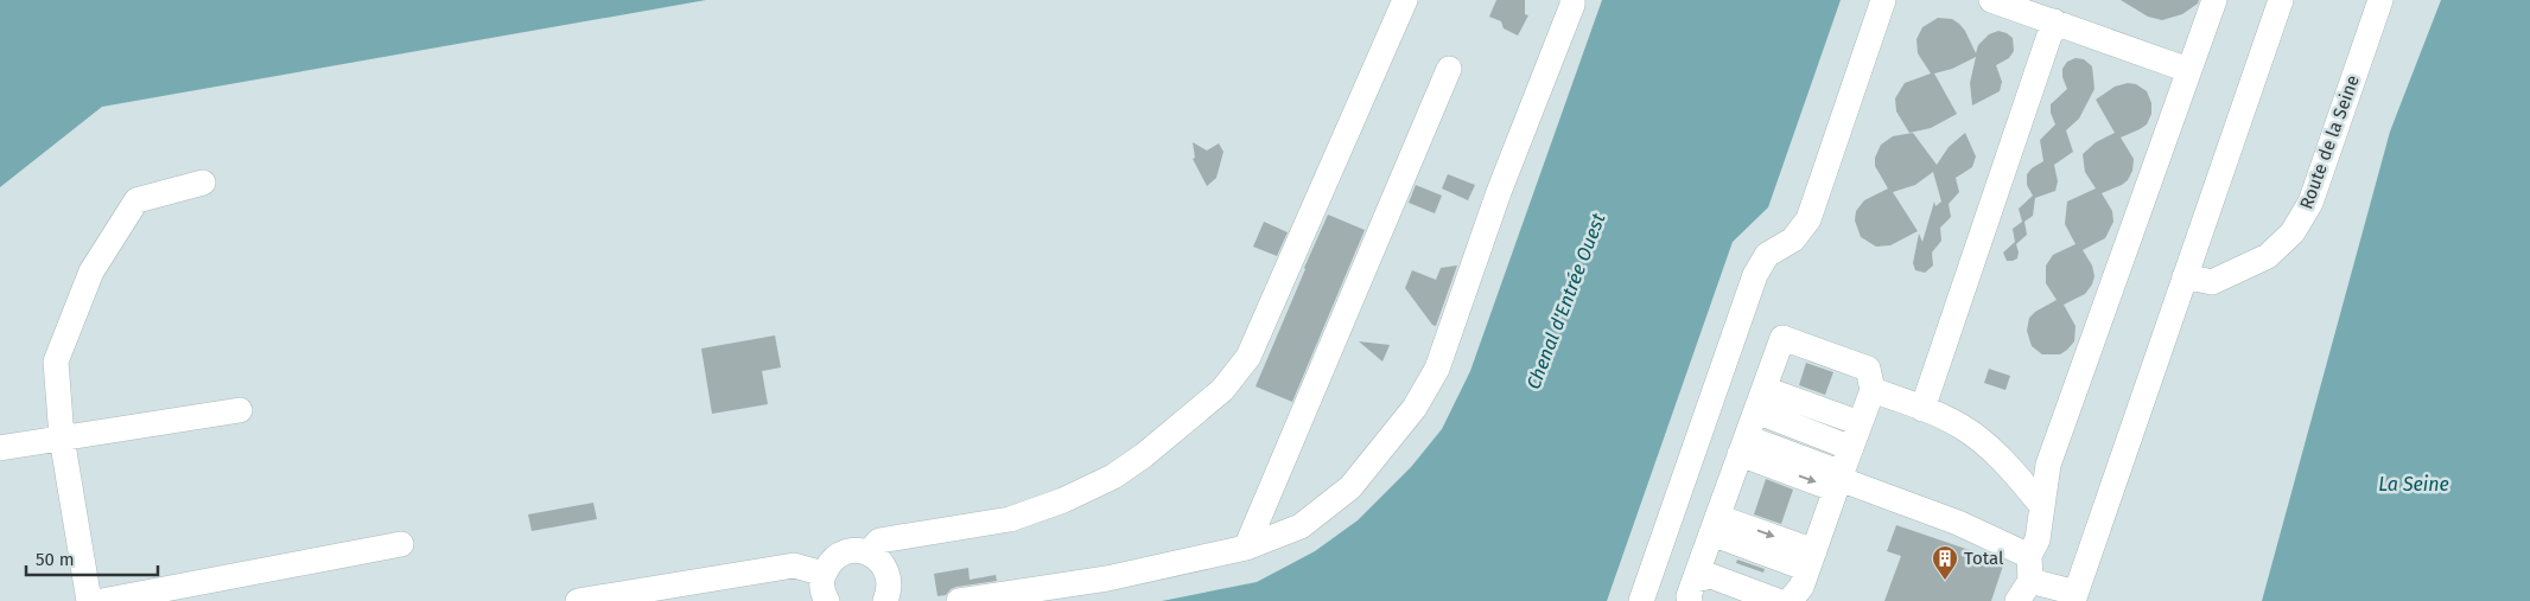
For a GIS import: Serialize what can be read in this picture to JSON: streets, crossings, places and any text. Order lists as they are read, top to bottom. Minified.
{"streets":{"street":["Route de la Seine"]},"water":["Chenal d'Entrée Ouest","La Seine"],"places":{"building":["Total"]},"scale_bar":"50 m"}
